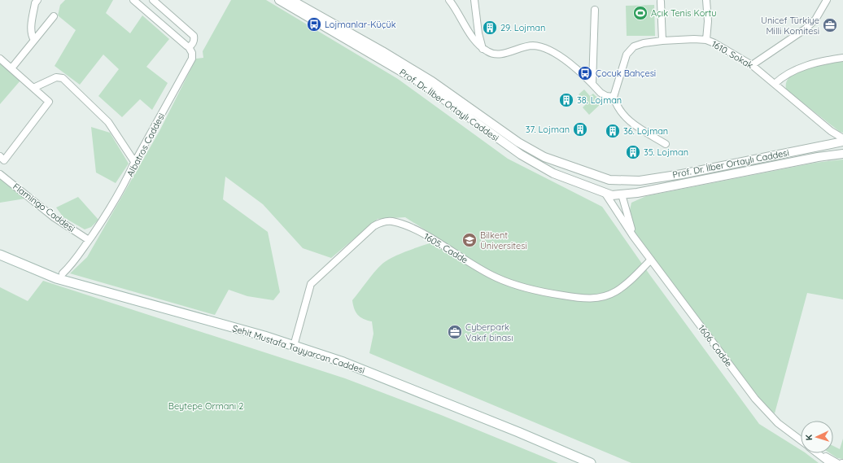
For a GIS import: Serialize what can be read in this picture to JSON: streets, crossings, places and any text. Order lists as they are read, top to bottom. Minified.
{"streets":{"main road":["Şehit Mustafa Tayyarcan Caddesi"],"street":["1610. Sokak","Prof. Dr. İlber Ortaylı Caddesi","Albatros Caddesi","Flamingo Caddesi","1605. Cadde","1606. Cadde"]},"crossings":[["1610. Sokak","Prof. Dr. İlber Ortaylı Caddesi"],["Prof. Dr. İlber Ortaylı Caddesi","1606. Cadde"],["Albatros Caddesi","Flamingo Caddesi"],["1605. Cadde","1606. Cadde"],["1605. Cadde","Şehit Mustafa Tayyarcan Caddesi"]],"parks":["Beytepe Ormanı 2"],"places":{"sports":["Açık Tenis Kortu"],"bus stop":["Lojmanlar-Küçük","Çocuk Bahçesi"],"office":["Unicef Türkiye Milli Komitesi","Cyberpark Vakıf binası"],"building":["29. Lojman","38. Lojman","37. Lojman","36. Lojman","35. Lojman"],"school or university":["Bilkent Üniversitesi"]},"north":"left"}
